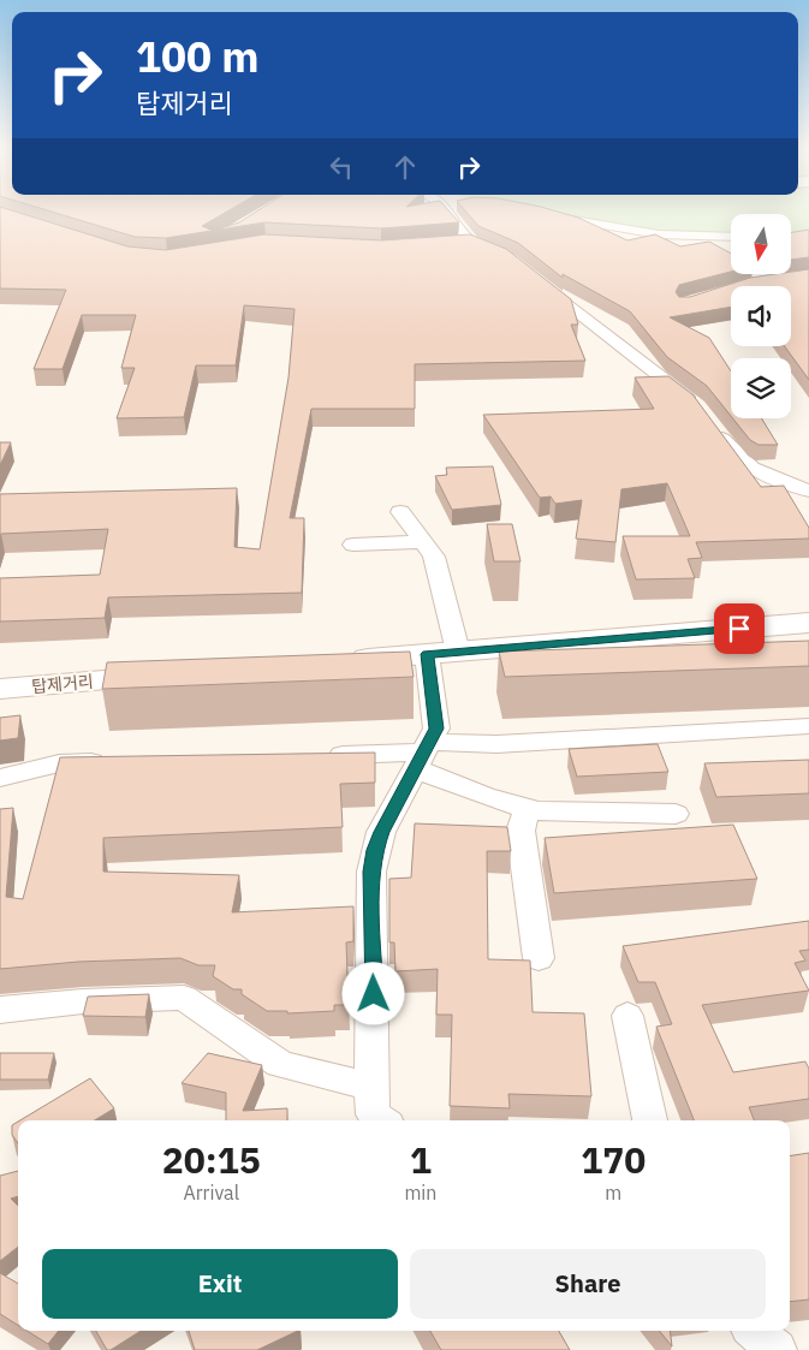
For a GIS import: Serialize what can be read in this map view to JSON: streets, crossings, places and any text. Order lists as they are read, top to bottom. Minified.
{"streets":{"main road":["탑제거리"]},"north":"bottom","page":{"turn":["100 m","탑제거리"],"eta":["20:15","Arrival","1","min","170","m"],"buttons":["Exit","Share"]}}
